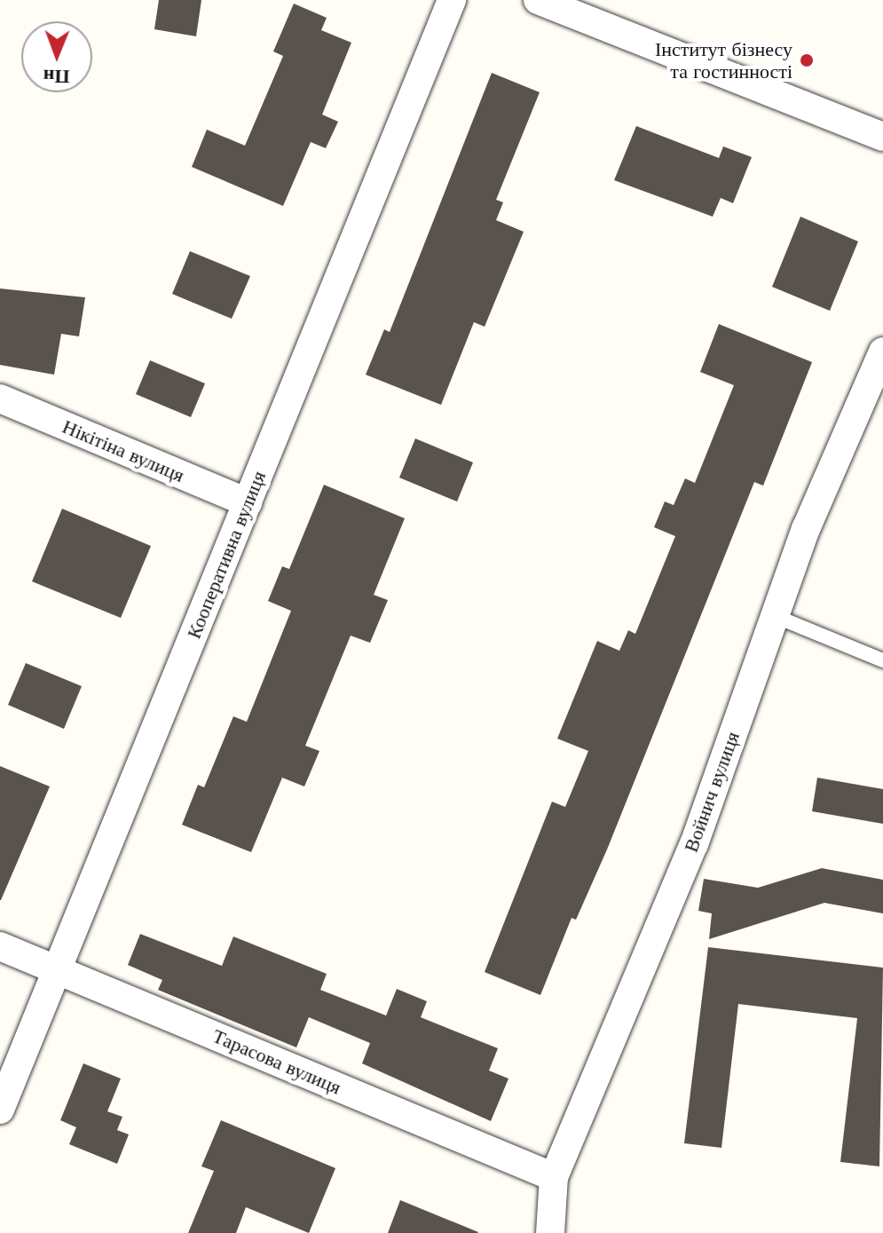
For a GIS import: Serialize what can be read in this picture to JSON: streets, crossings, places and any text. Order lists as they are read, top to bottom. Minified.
{"streets":{"street":["Нікітіна вулиця","Кооперативна вулиця","Войнич вулиця","Тарасова вулиця"]},"crossings":[["Нікітіна вулиця","Кооперативна вулиця"],["Кооперативна вулиця","Тарасова вулиця"],["Войнич вулиця","Тарасова вулиця"]],"places":["Інститут бізнесу та гостинності"],"north":"bottom"}
